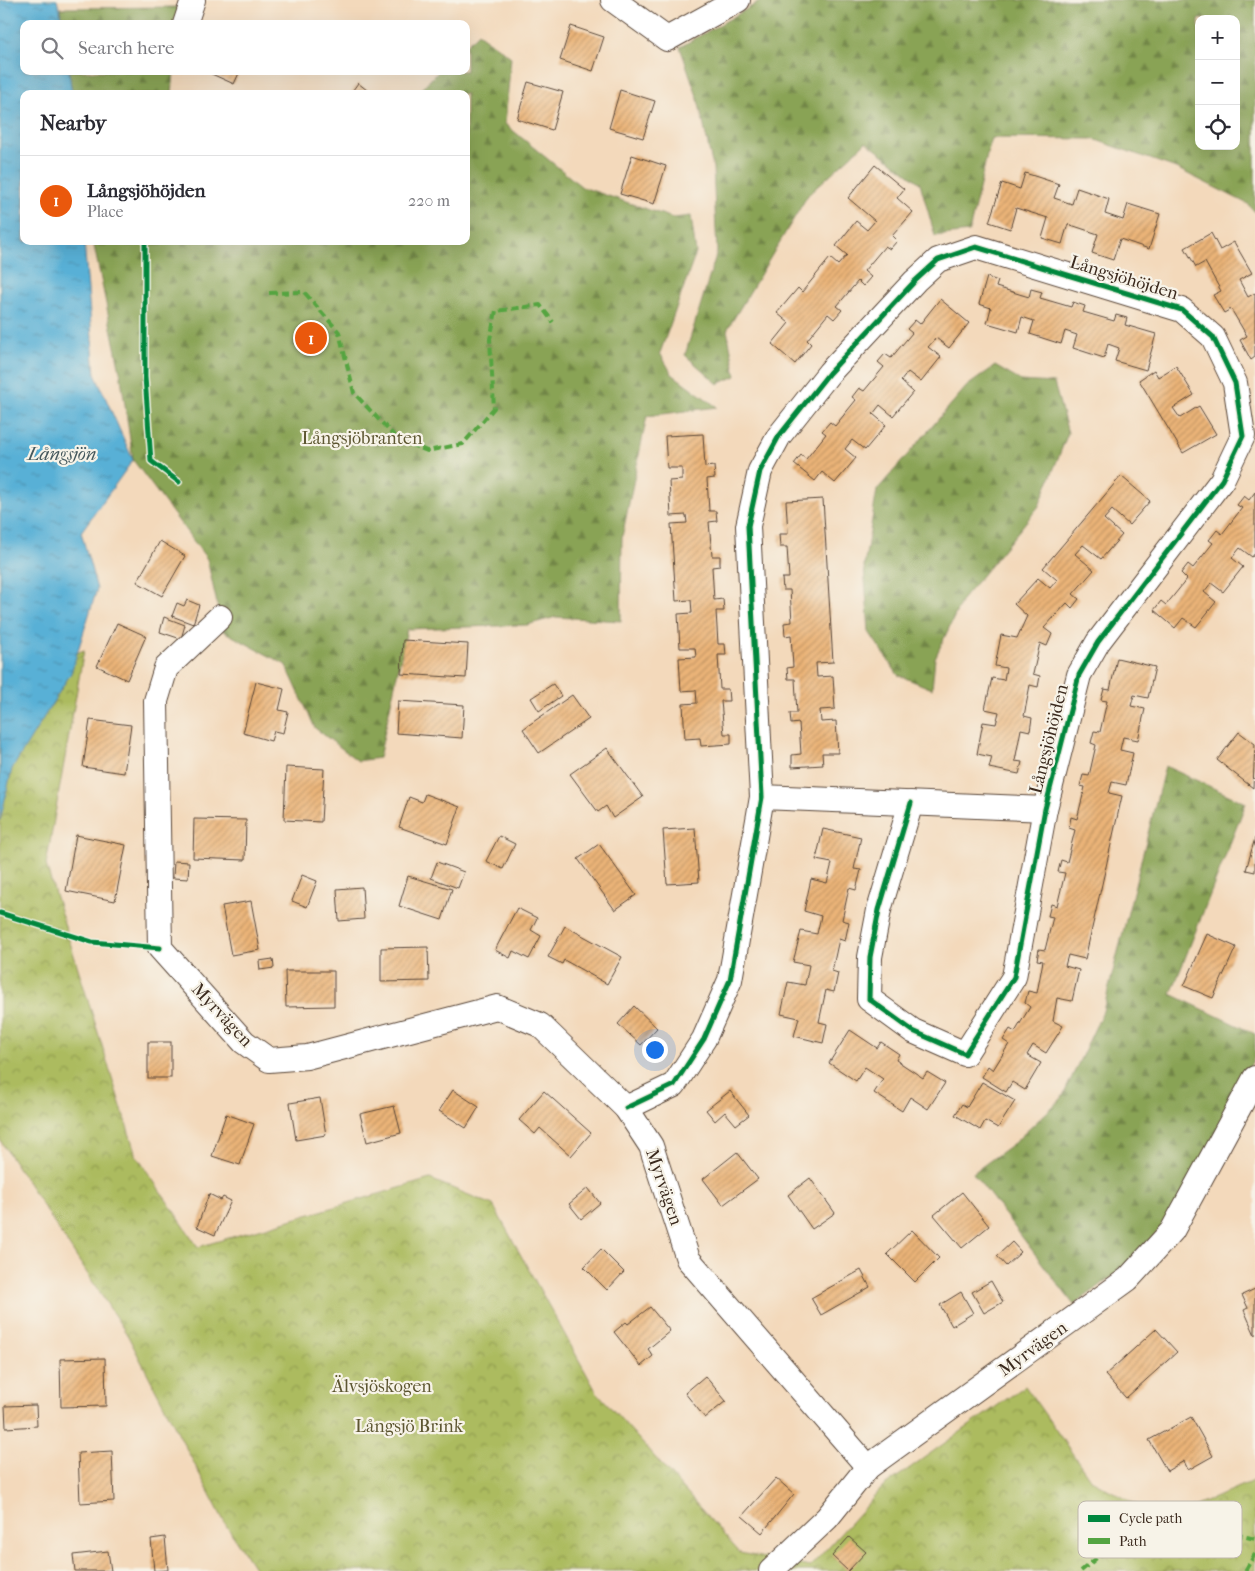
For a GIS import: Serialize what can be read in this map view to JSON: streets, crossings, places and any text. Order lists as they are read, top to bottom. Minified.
{"streets":{"street":["Långsjöhöjden","Myrvägen"]},"crossings":[["Långsjöhöjden","Myrvägen"]],"water":["Långsjön"],"parks":["Långsjöbranten","Älvsjöskogen","Långsjö Brink"],"legend":["Cycle path","Path"],"page":{"map_buttons":["+","−"],"search":"Search here","heading":"Nearby","list":[{"mark":"1","name":"Långsjöhöjden","note":"Place","value":"220 m"}],"pins":"1"}}
